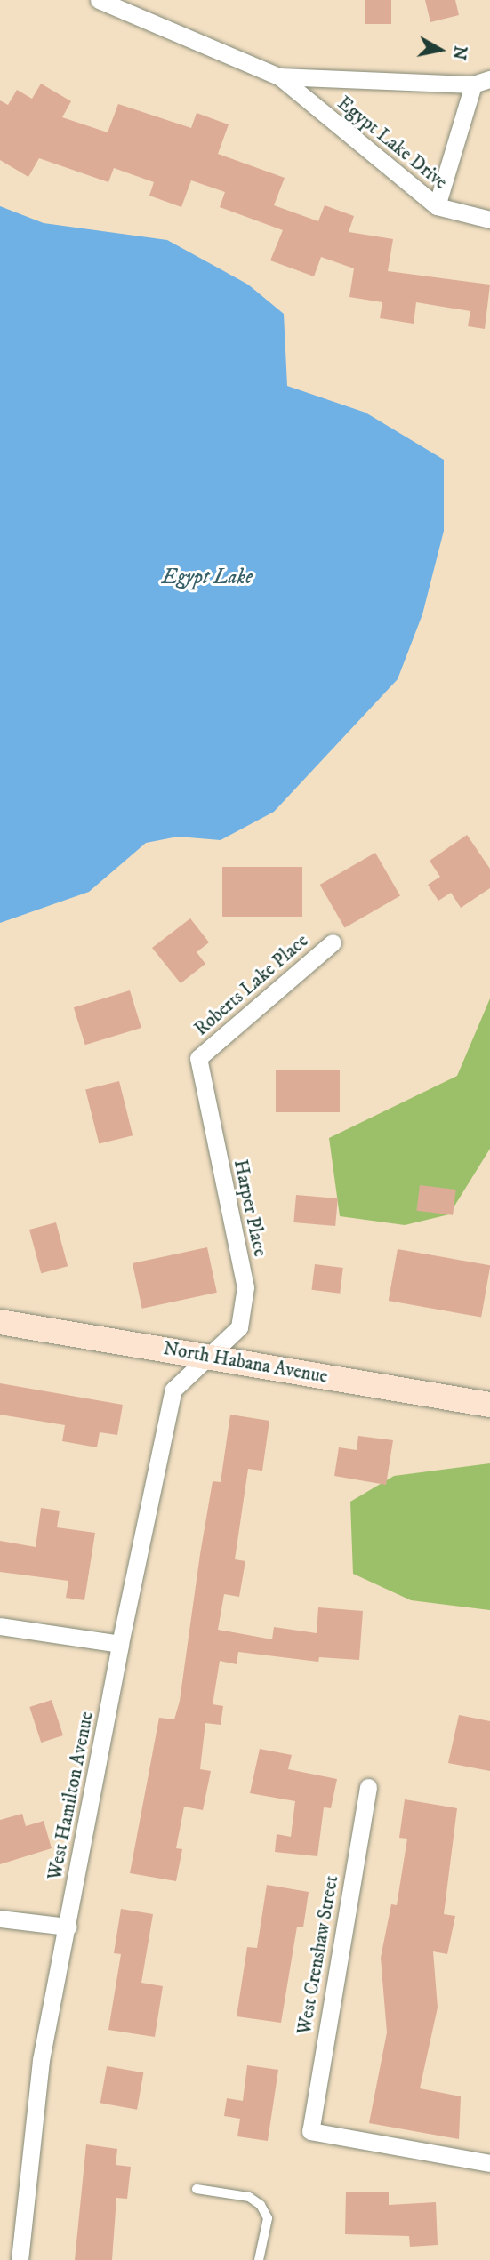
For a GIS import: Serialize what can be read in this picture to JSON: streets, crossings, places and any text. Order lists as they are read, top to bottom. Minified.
{"streets":{"street":["Egypt Lake Drive","Roberts Lake Place","Harper Place","North Habana Avenue","West Hamilton Avenue","West Crenshaw Street"]},"crossings":[["Roberts Lake Place","Harper Place"],["Harper Place","North Habana Avenue"],["Harper Place","West Hamilton Avenue"],["North Habana Avenue","West Hamilton Avenue"]],"water":["Egypt Lake"],"north":"right"}
